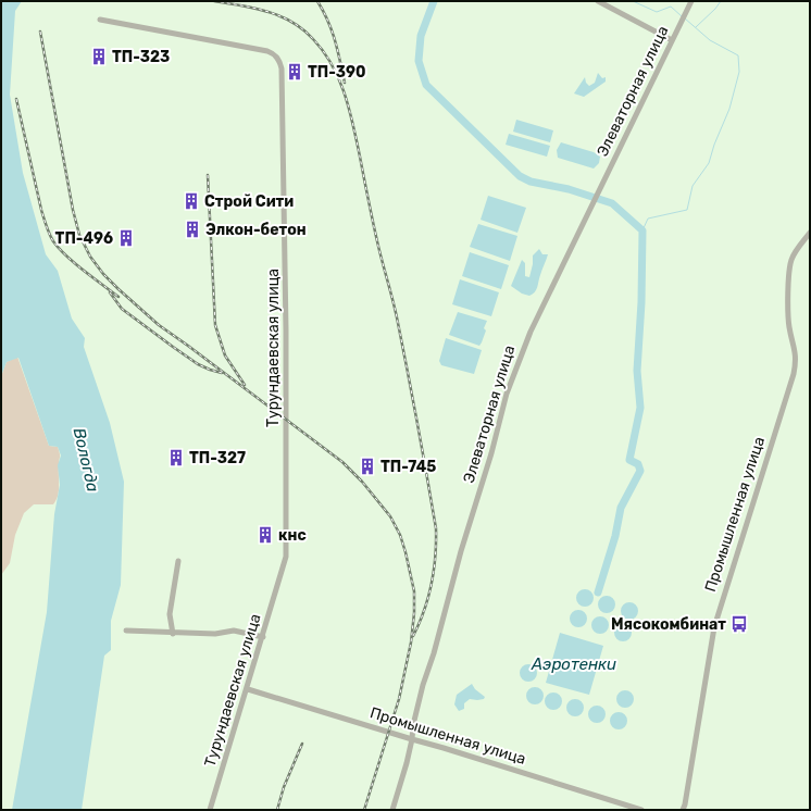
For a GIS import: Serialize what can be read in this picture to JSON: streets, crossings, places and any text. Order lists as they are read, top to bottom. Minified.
{"streets":{"street":["Элеваторная улица","Турундаевская улица","Промышленная улица"]},"crossings":[["Элеваторная улица","Промышленная улица"],["Турундаевская улица","Промышленная улица"]],"water":["Вологда","Аэротенки"],"places":{"building":["ТП-323","ТП-390","Строй Сити","Элкон-бетон","ТП-496","ТП-327","ТП-745","кнс"],"bus stop":["Мясокомбинат"]}}
